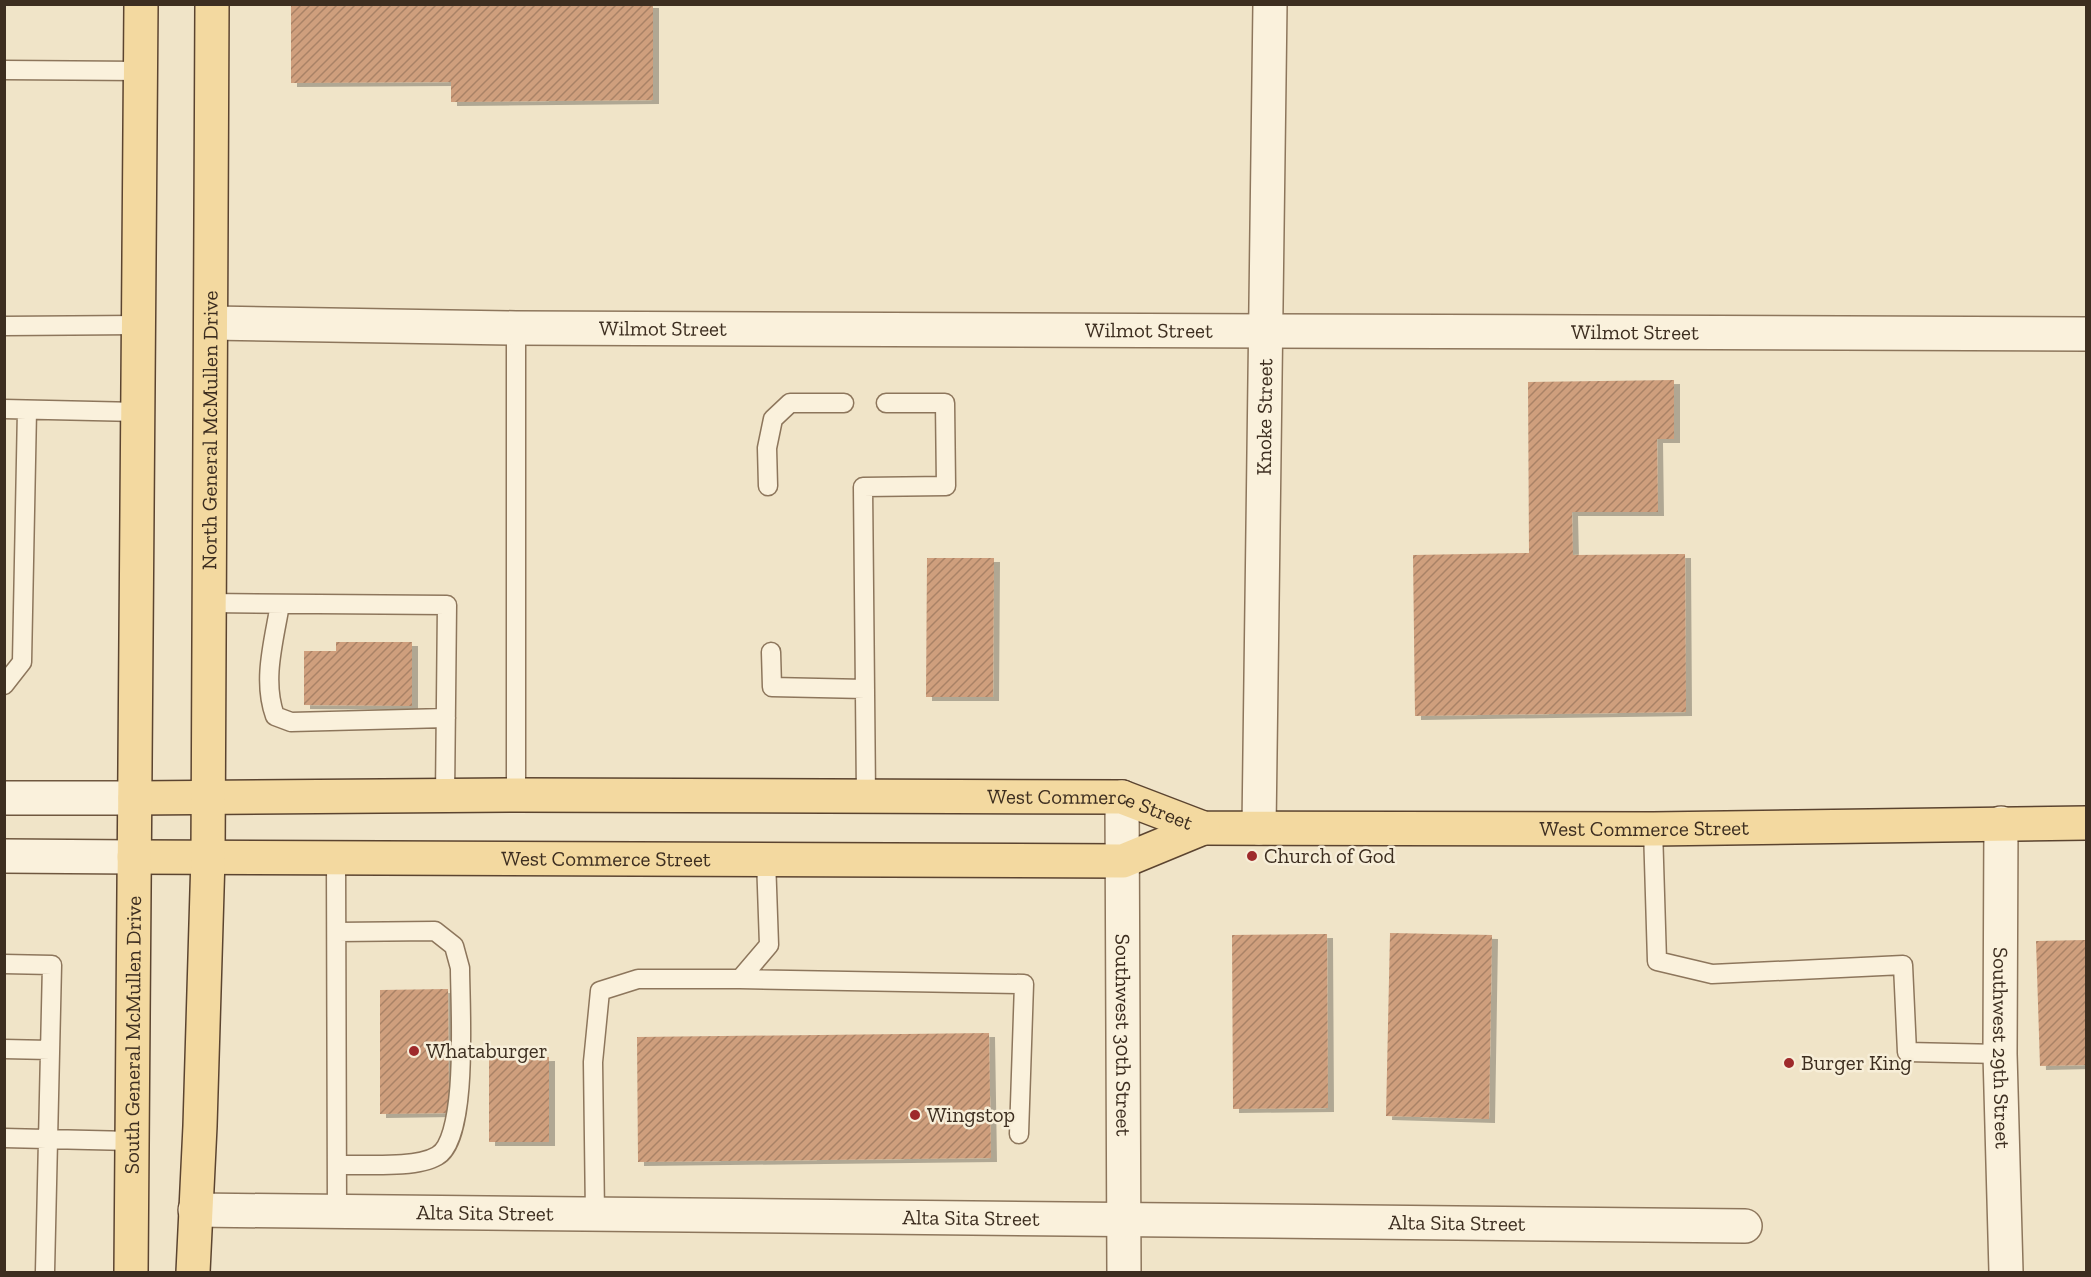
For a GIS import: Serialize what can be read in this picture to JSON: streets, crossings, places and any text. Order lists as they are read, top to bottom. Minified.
{"streets":{"main road":["North General McMullen Drive","West Commerce Street","South General McMullen Drive"],"street":["Wilmot Street","Knoke Street","Southwest 30th Street","Southwest 29th Street","Alta Sita Street"]},"crossings":[["Wilmot Street","Knoke Street"],["Wilmot Street","North General McMullen Drive"],["Knoke Street","West Commerce Street"],["North General McMullen Drive","West Commerce Street"],["West Commerce Street","South General McMullen Drive"],["West Commerce Street","Southwest 30th Street"],["West Commerce Street","Southwest 29th Street"],["Southwest 30th Street","Alta Sita Street"]],"places":["Church of God","Whataburger","Burger King","Wingstop"]}
